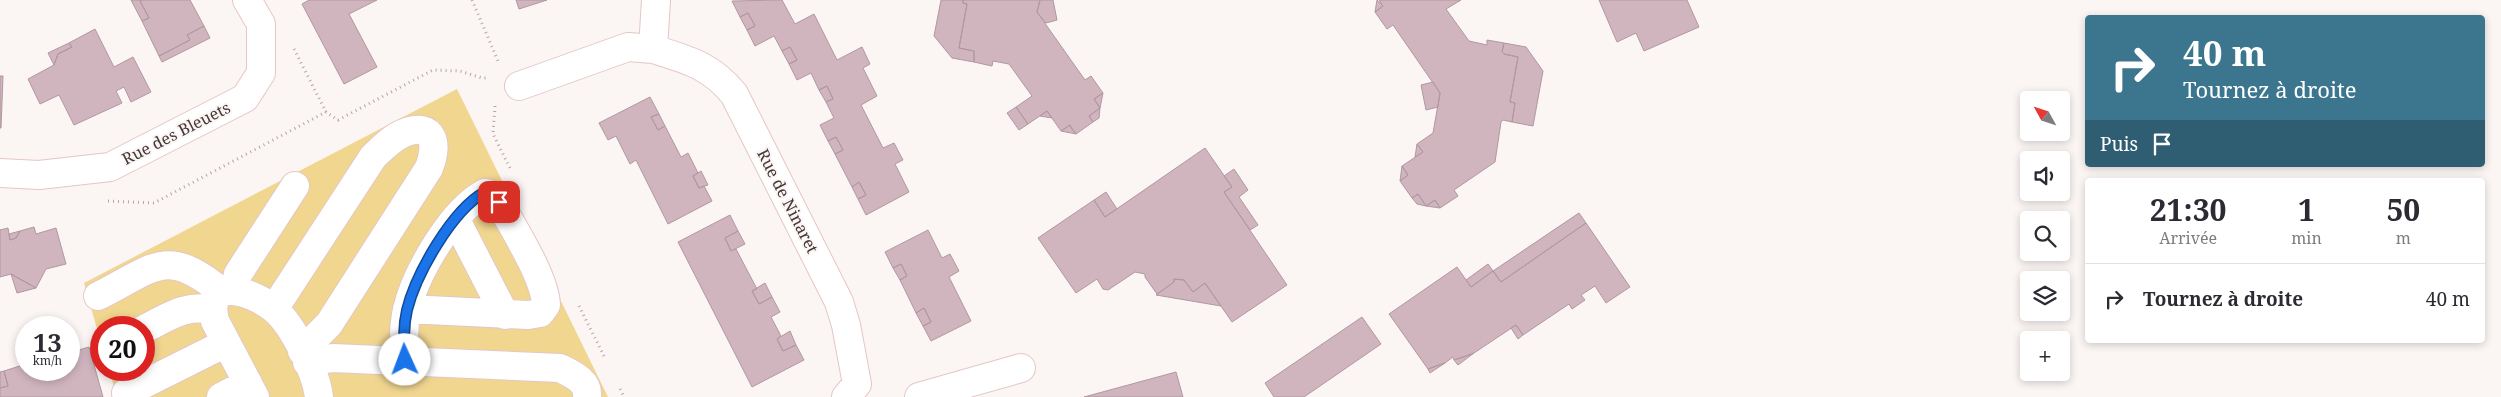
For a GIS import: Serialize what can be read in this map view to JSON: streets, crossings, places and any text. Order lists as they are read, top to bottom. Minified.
{"streets":{"street":["Rue des Bleuets","Rue de Ninaret"]},"north":"top left","page":{"turn":["40 m","Tournez à droite"],"map_buttons":"+","then":"Puis","eta":["21:30","Arrivée","1","min","50","m"],"list":[{"name":"Tournez à droite","value":"40 m"}],"speed":"13 km/h","limit":"20"}}
